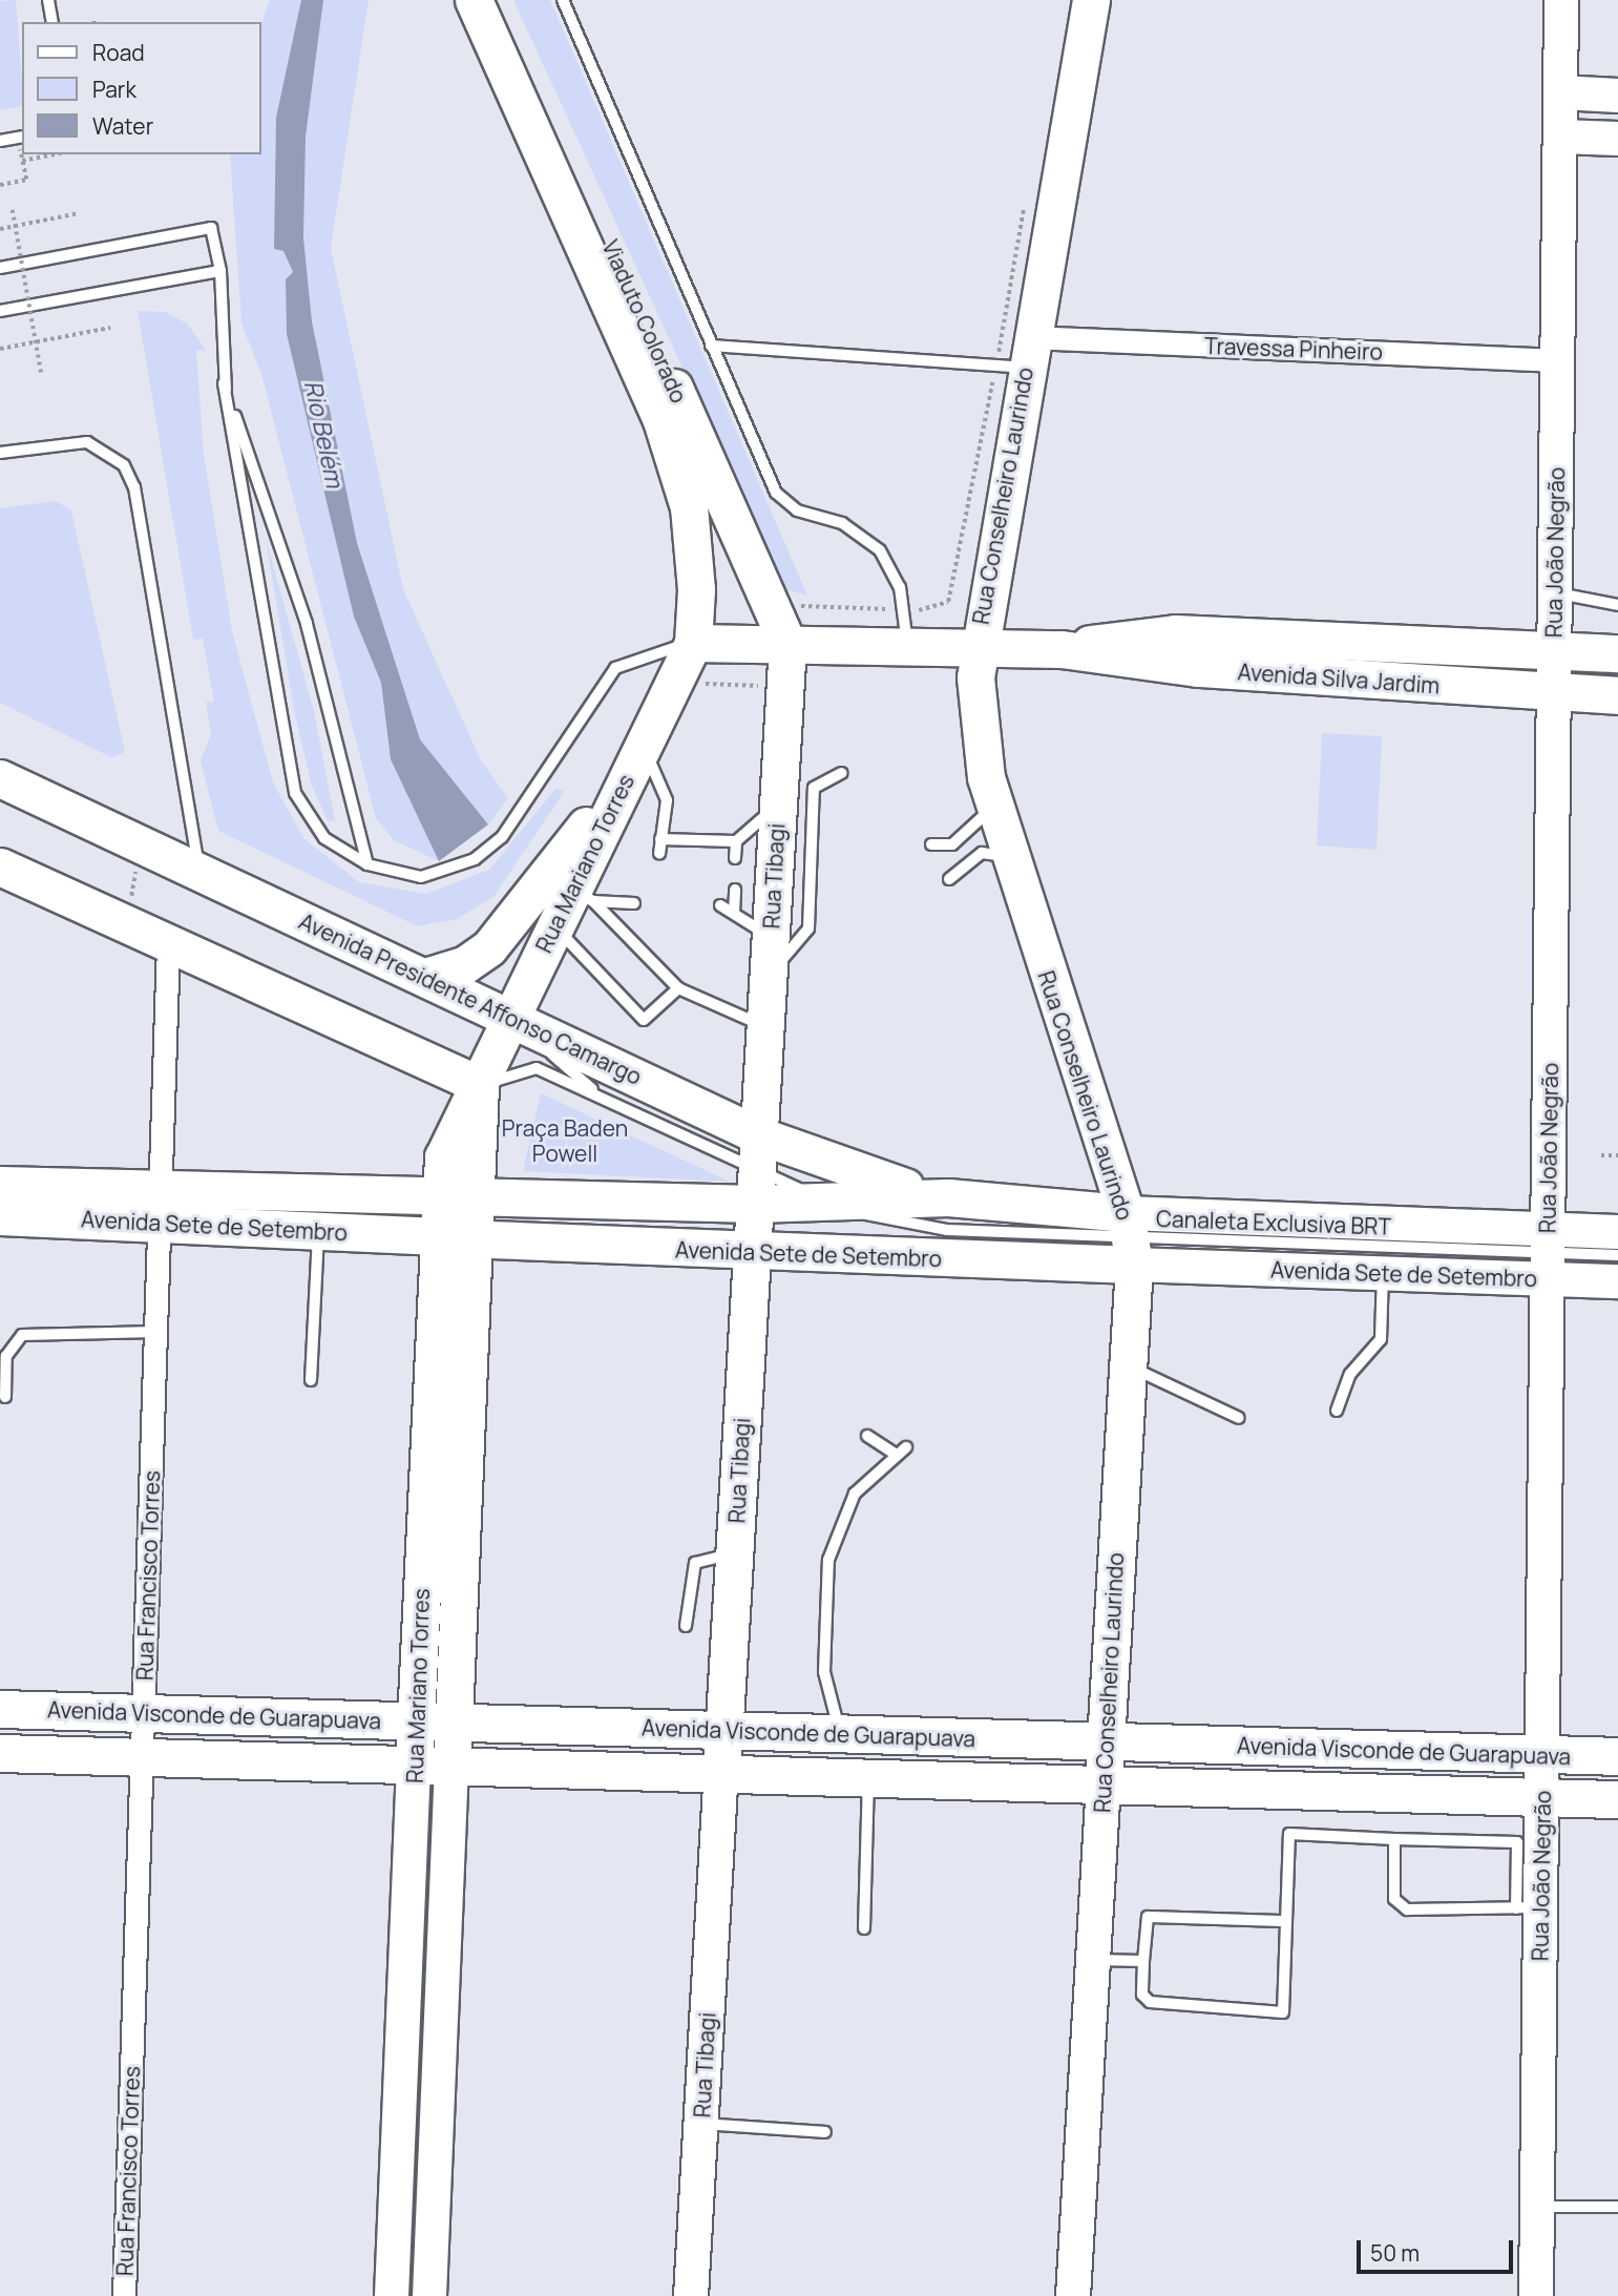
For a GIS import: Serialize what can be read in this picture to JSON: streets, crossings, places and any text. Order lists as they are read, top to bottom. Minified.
{"streets":{"main road":["Viaduto Colorado","Rua Conselheiro Laurindo","Rua João Negrão","Avenida Silva Jardim","Rua Mariano Torres","Rua Tibagi","Avenida Presidente Affonso Camargo","Avenida Sete de Setembro","Avenida Visconde de Guarapuava"],"street":["Travessa Pinheiro","Rua Francisco Torres"],"lane":["Canaleta Exclusiva BRT"]},"crossings":[["Viaduto Colorado","Avenida Silva Jardim"],["Viaduto Colorado","Rua Mariano Torres"],["Viaduto Colorado","Rua Tibagi"],["Travessa Pinheiro","Rua Conselheiro Laurindo"],["Travessa Pinheiro","Rua João Negrão"],["Rua Conselheiro Laurindo","Avenida Silva Jardim"],["Rua Conselheiro Laurindo","Canaleta Exclusiva BRT"],["Rua Conselheiro Laurindo","Avenida Sete de Setembro"],["Rua Conselheiro Laurindo","Avenida Visconde de Guarapuava"],["Rua João Negrão","Avenida Silva Jardim"],["Rua João Negrão","Avenida Sete de Setembro"],["Rua João Negrão","Avenida Visconde de Guarapuava"],["Avenida Silva Jardim","Rua Mariano Torres"],["Avenida Silva Jardim","Rua Tibagi"],["Rua Mariano Torres","Avenida Presidente Affonso Camargo"],["Rua Mariano Torres","Avenida Sete de Setembro"],["Rua Mariano Torres","Avenida Visconde de Guarapuava"],["Rua Tibagi","Avenida Presidente Affonso Camargo"],["Rua Tibagi","Avenida Sete de Setembro"],["Rua Tibagi","Avenida Visconde de Guarapuava"],["Avenida Presidente Affonso Camargo","Avenida Sete de Setembro"],["Canaleta Exclusiva BRT","Avenida Sete de Setembro"],["Avenida Sete de Setembro","Rua Francisco Torres"],["Rua Francisco Torres","Avenida Visconde de Guarapuava"]],"water":["Rio Belém"],"parks":["Praça Baden Powell"],"legend":["Road","Park","Water"],"scale_bar":"50 m"}
